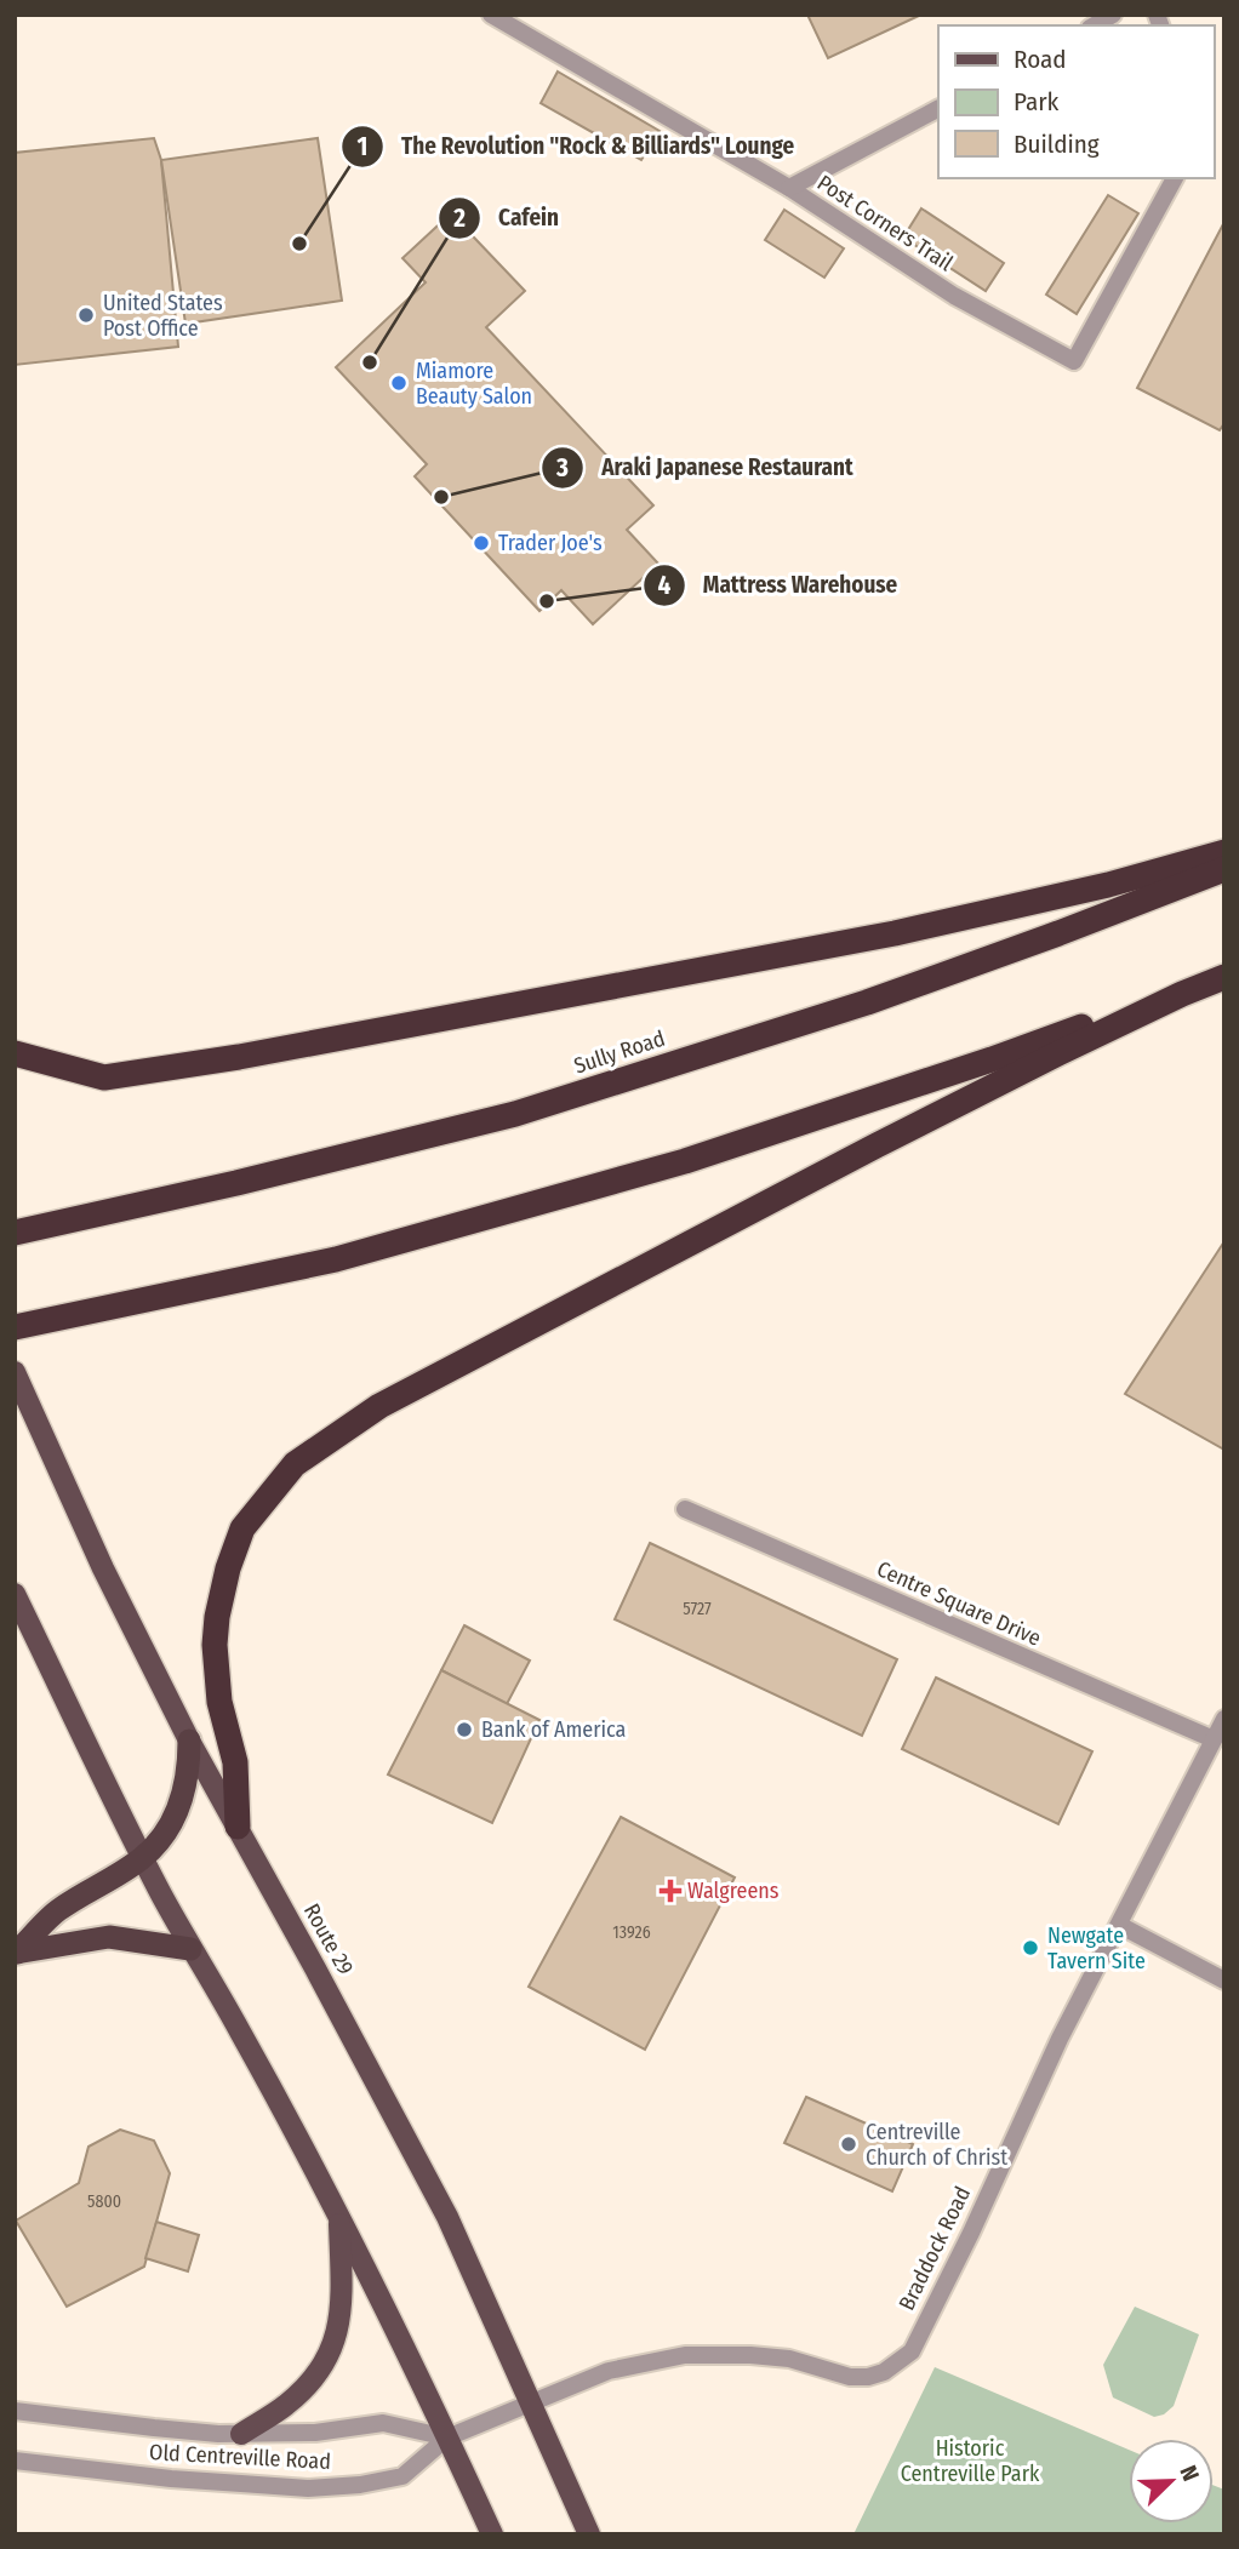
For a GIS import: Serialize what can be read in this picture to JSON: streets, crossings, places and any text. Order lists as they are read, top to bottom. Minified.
{"streets":{"highway":["Sully Road"],"main road":["Route 29"],"street":["Post Corners Trail","Centre Square Drive","Braddock Road","Old Centreville Road"]},"crossings":[["Centre Square Drive","Braddock Road"],["Route 29","Braddock Road"],["Route 29","Old Centreville Road"],["Braddock Road","Old Centreville Road"]],"parks":["Historic Centreville Park"],"places":{"other":["The Revolution \"Rock & Billiards\" Lounge","United States Post Office","Cafein","Miamore Beauty Salon","Araki Japanese Restaurant","Trader Joe's","Mattress Warehouse","Bank of America","Newgate Tavern Site","Centreville Church of Christ"],"health":["Walgreens"]},"house_numbers":["5727","13926","5800"],"legend":["Road","Park","Building"],"north":"top right"}
